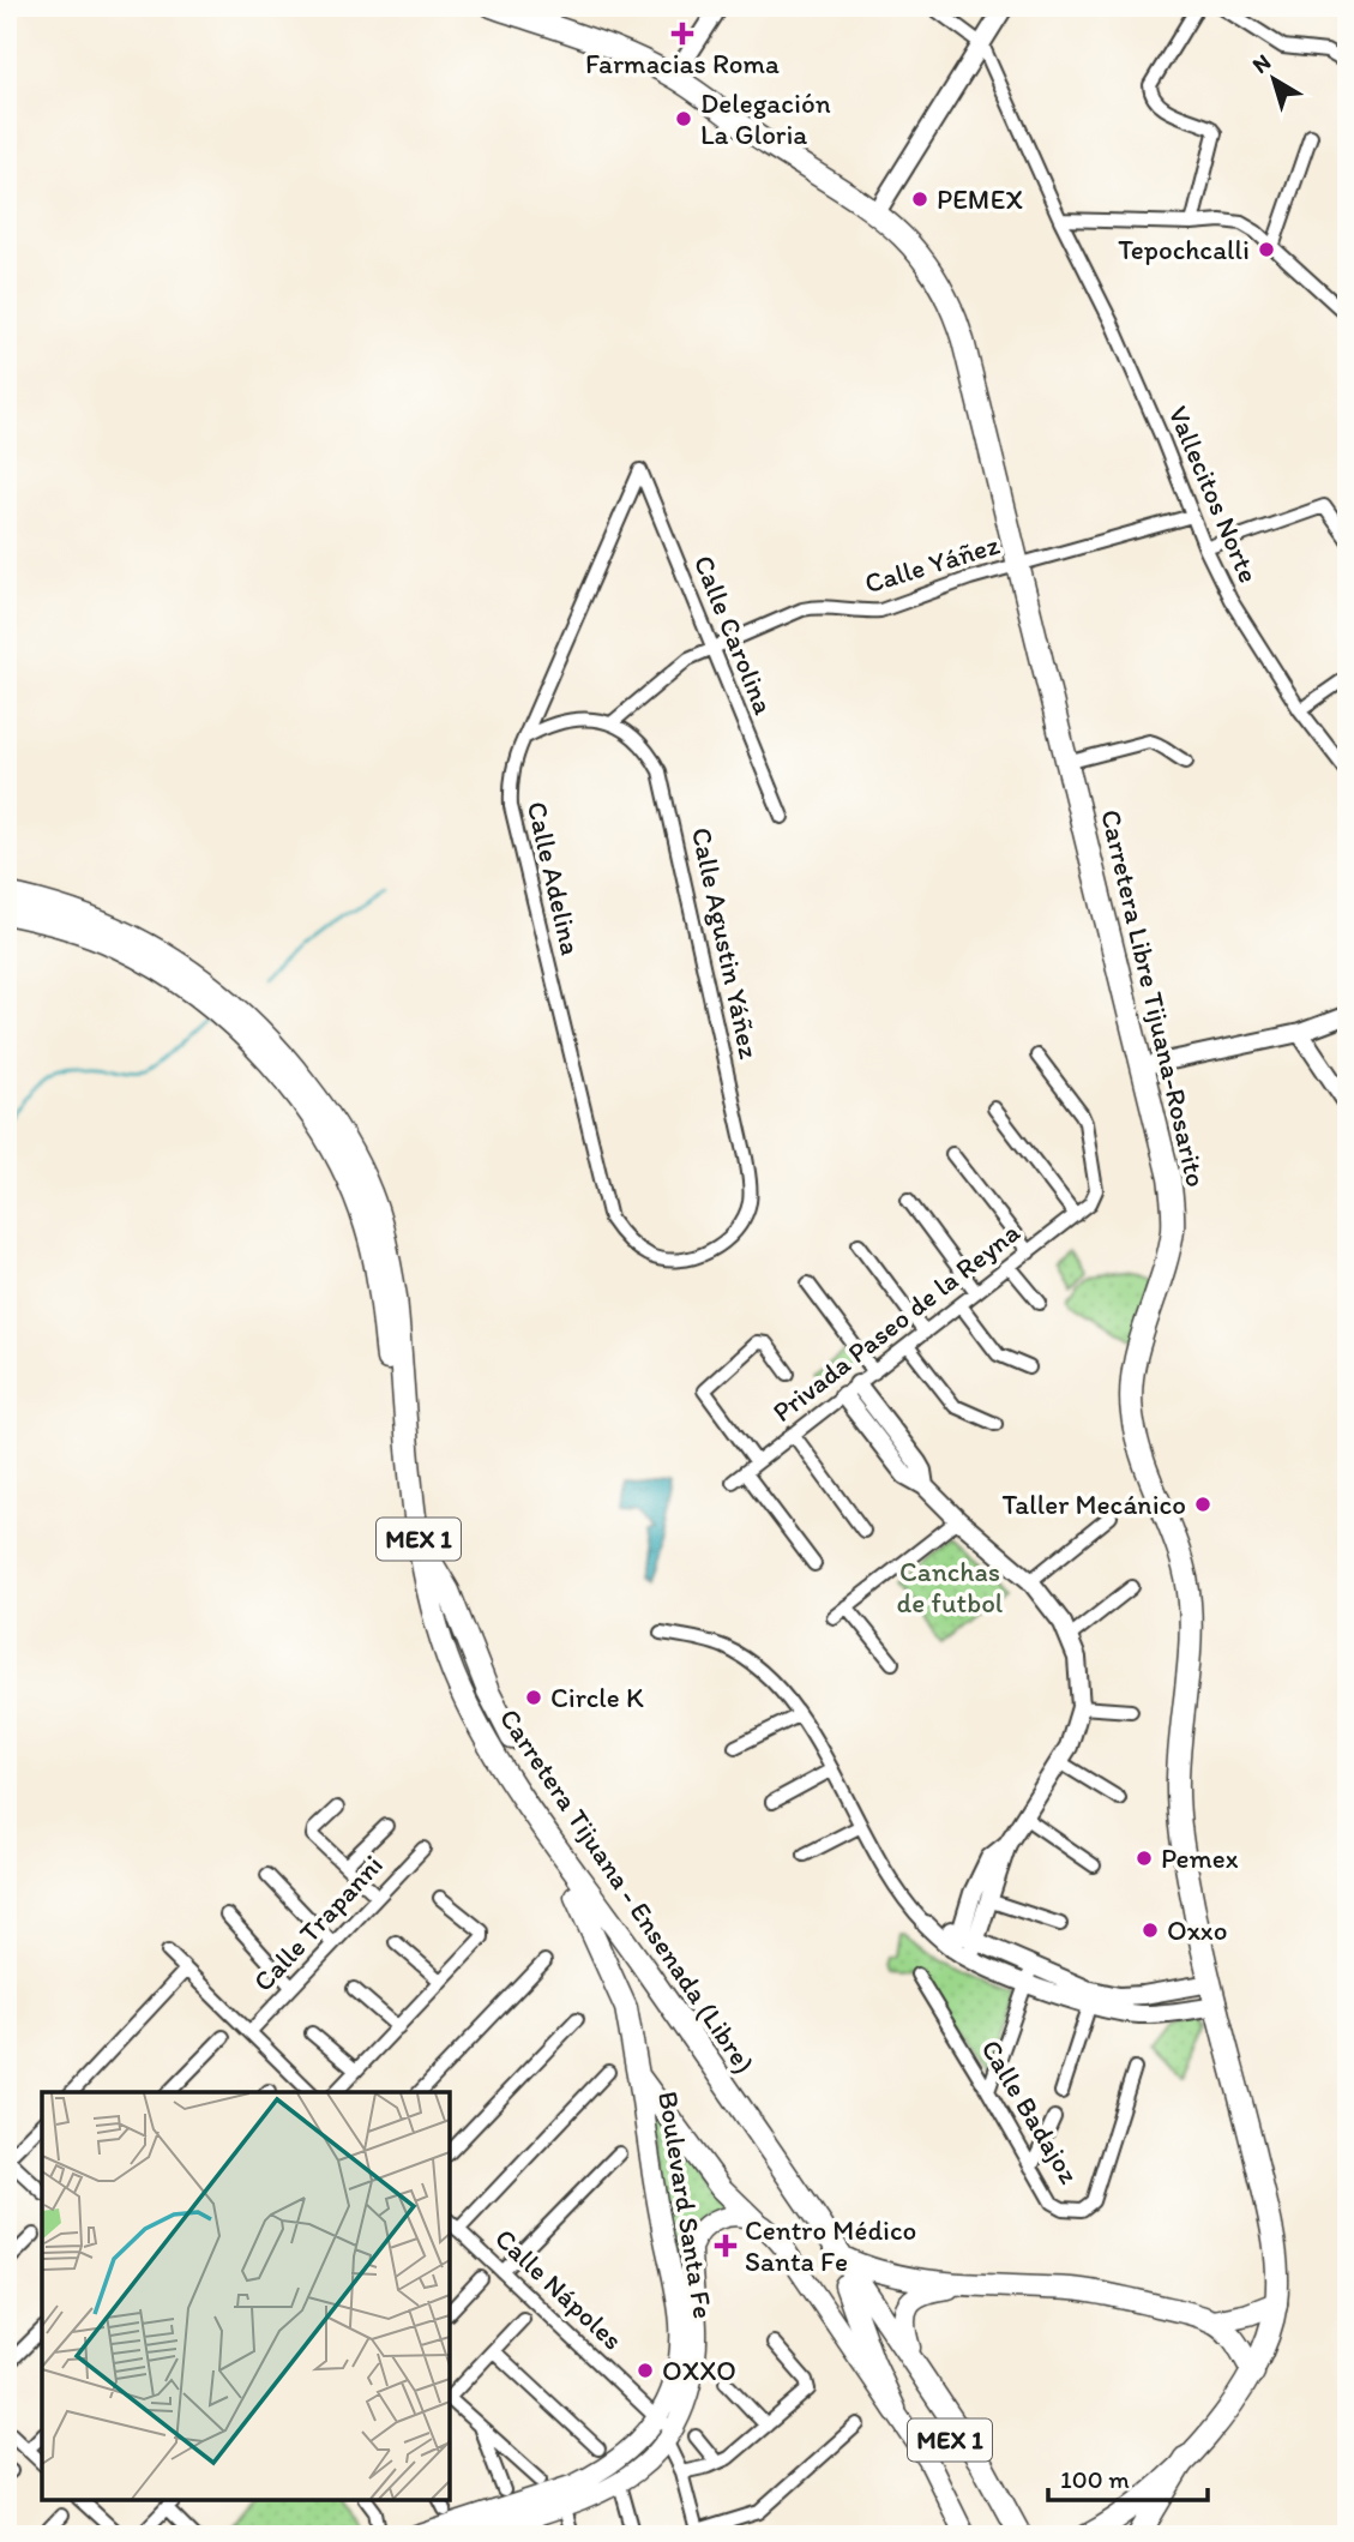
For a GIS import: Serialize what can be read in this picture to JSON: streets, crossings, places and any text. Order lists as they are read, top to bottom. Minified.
{"streets":{"main road":["Carretera Libre Tijuana-Rosarito","MEX 1","Carretera Tijuana - Ensenada (Libre)","Boulevard Santa Fe"],"street":["Vallecitos Norte","Calle Yáñez","Calle Carolina","Calle Adelina","Calle Agustin Yáñez","Privada Paseo de la Reyna","Calle Trapanni","Calle Badajoz","Calle Nápoles"]},"crossings":[["Vallecitos Norte","Calle Yáñez"],["Calle Yáñez","Calle Carolina"],["Calle Yáñez","Calle Agustin Yáñez"],["Calle Yáñez","Carretera Libre Tijuana-Rosarito"],["Calle Carolina","Calle Adelina"],["Calle Adelina","Calle Agustin Yáñez"],["Boulevard Santa Fe","Calle Nápoles"]],"parks":["Canchas de futbol"],"places":{"health":["Farmacias Roma","Centro Médico Santa Fe"],"other":["Delegación La Gloria","PEMEX","Tepochcalli","Taller Mecánico","Circle K","Pemex","Oxxo","OXXO"]},"scale_bar":"100 m","north":"top left"}
